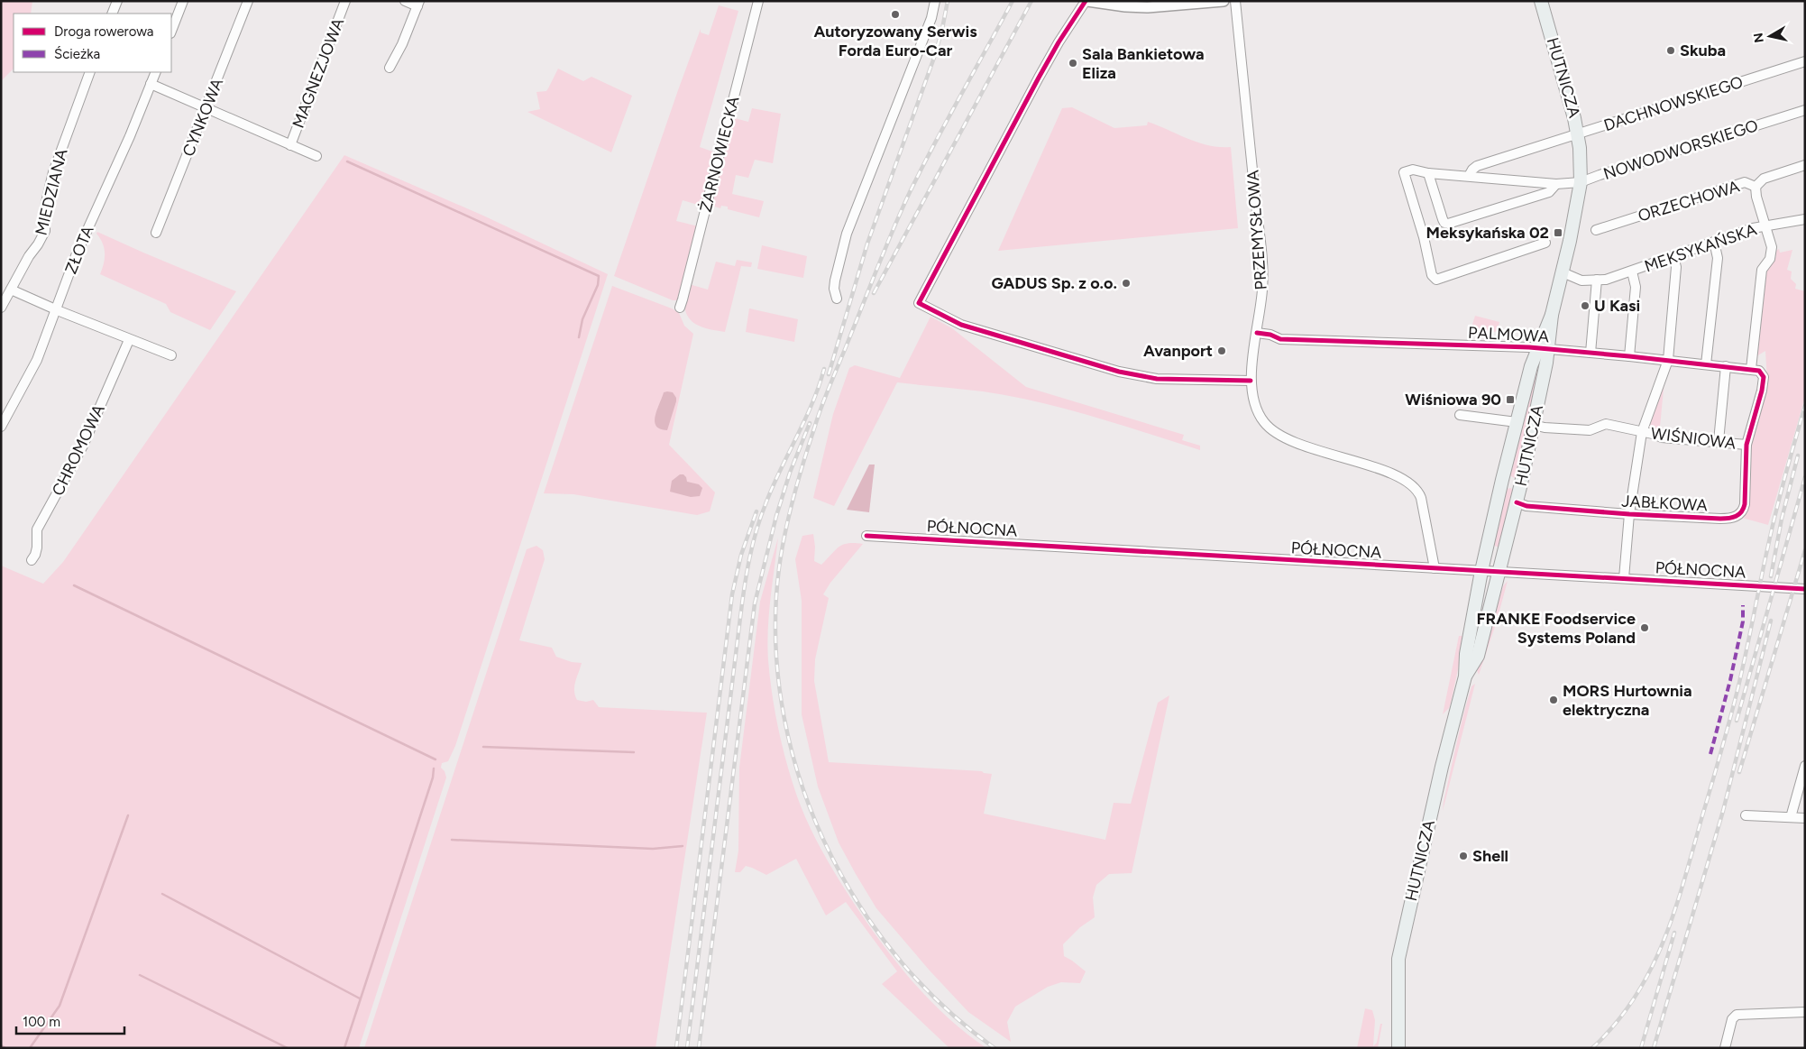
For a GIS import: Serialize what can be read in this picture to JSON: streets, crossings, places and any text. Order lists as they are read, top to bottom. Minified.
{"streets":{"main road":["HUTNICZA"],"street":["MAGNEZJOWA","DACHNOWSKIEGO","CYNKOWA","NOWODWORSKIEGO","ŻARNOWIECKA","MIEDZIANA","ORZECHOWA","PRZEMYSŁOWA","MEKSYKAŃSKA","ZŁOTA","PALMOWA","WIŚNIOWA","CHROMOWA","JABŁKOWA","PÓŁNOCNA"]},"crossings":[["HUTNICZA","DACHNOWSKIEGO"],["HUTNICZA","NOWODWORSKIEGO"],["HUTNICZA","MEKSYKAŃSKA"],["HUTNICZA","PALMOWA"],["HUTNICZA","WIŚNIOWA"],["HUTNICZA","JABŁKOWA"],["HUTNICZA","PÓŁNOCNA"],["DACHNOWSKIEGO","NOWODWORSKIEGO"],["PRZEMYSŁOWA","PALMOWA"],["PRZEMYSŁOWA","PÓŁNOCNA"],["WIŚNIOWA","JABŁKOWA"]],"places":{"other":["Autoryzowany Serwis Forda Euro-Car","Skuba","Sala Bankietowa Eliza","GADUS Sp. z o.o.","U Kasi","Avanport","FRANKE Foodservice Systems Poland","MORS Hurtownia elektryczna","Shell"],"transit":["Meksykańska 02","Wiśniowa 90"]},"legend":["Droga rowerowa","Ścieżka"],"scale_bar":"100 m","north":"left"}
